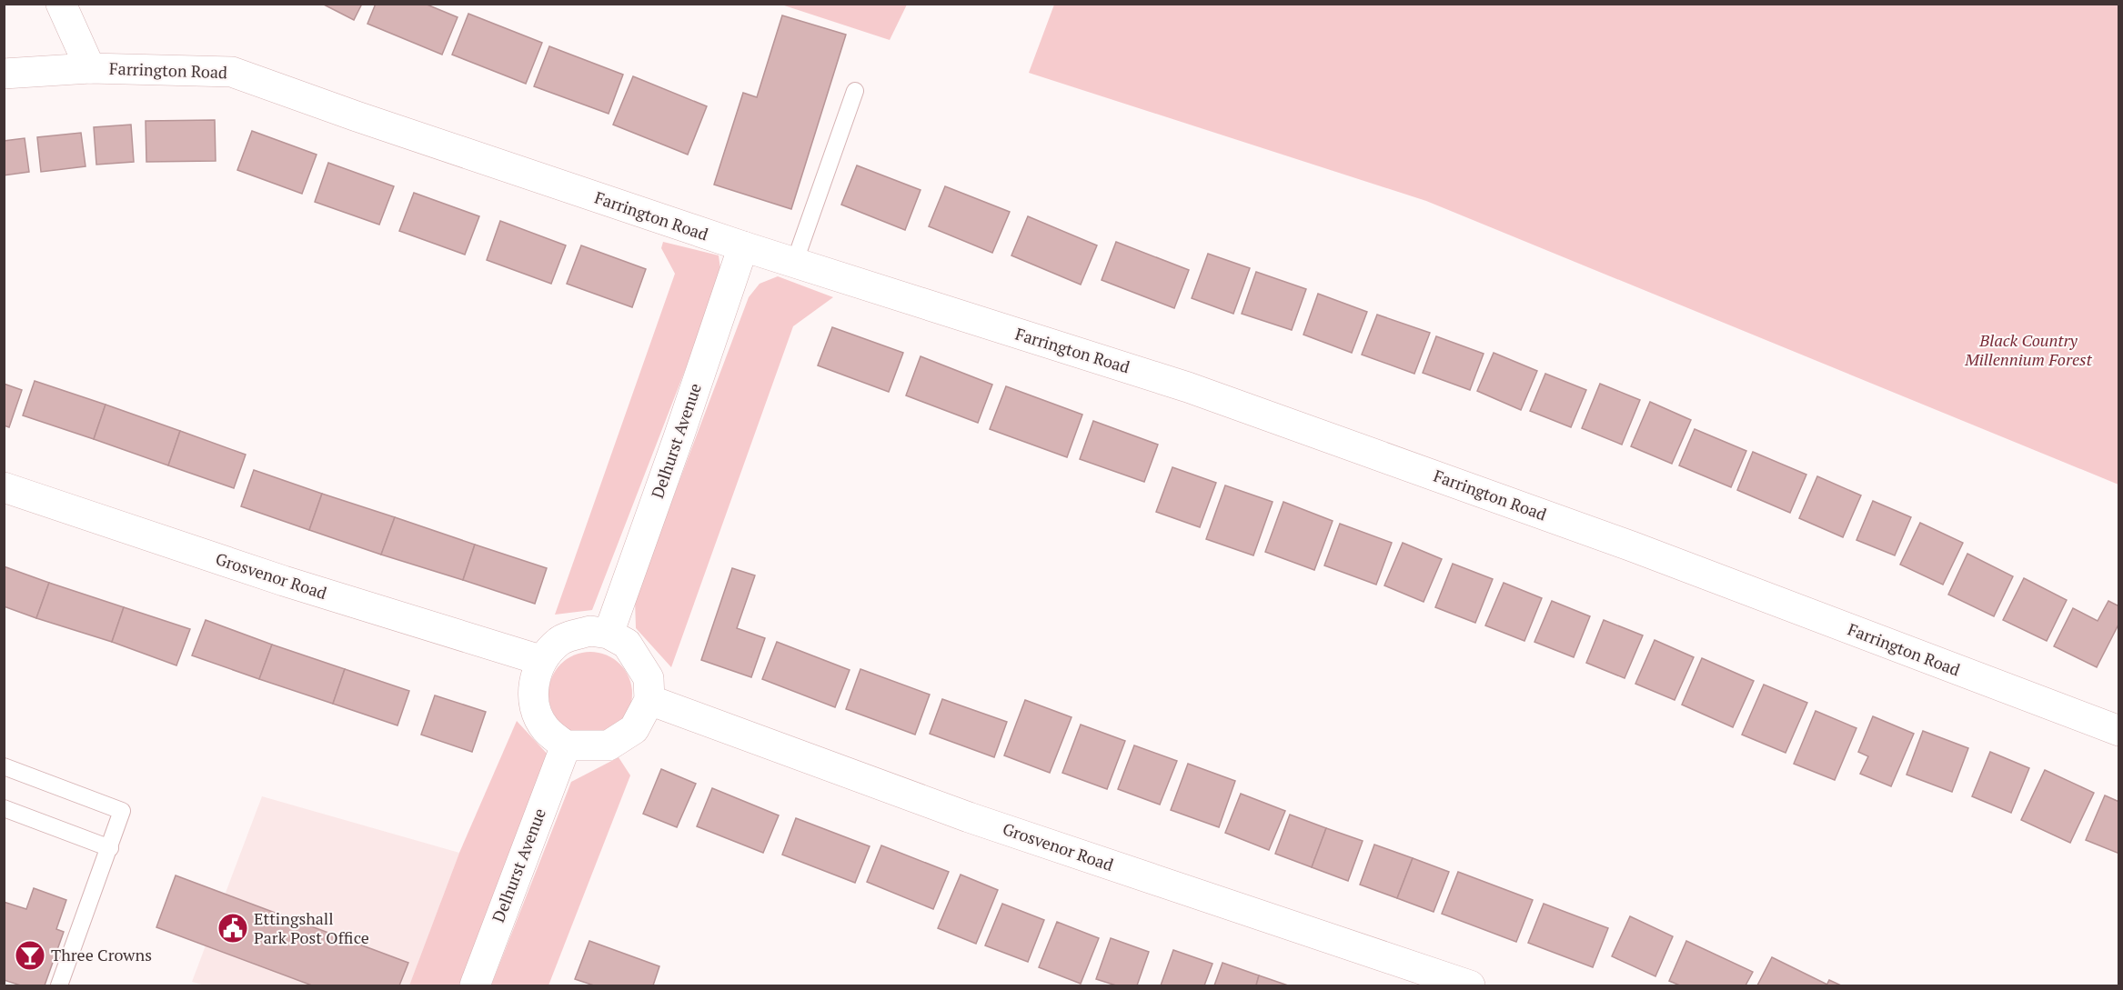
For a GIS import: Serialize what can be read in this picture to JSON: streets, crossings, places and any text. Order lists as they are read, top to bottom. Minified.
{"streets":{"street":["Farrington Road","Delhurst Avenue","Grosvenor Road"]},"crossings":[["Farrington Road","Delhurst Avenue"],["Delhurst Avenue","Grosvenor Road"]],"parks":["Black Country Millennium Forest"],"places":{"public building":["Ettingshall Park Post Office"],"bar":["Three Crowns"]}}
